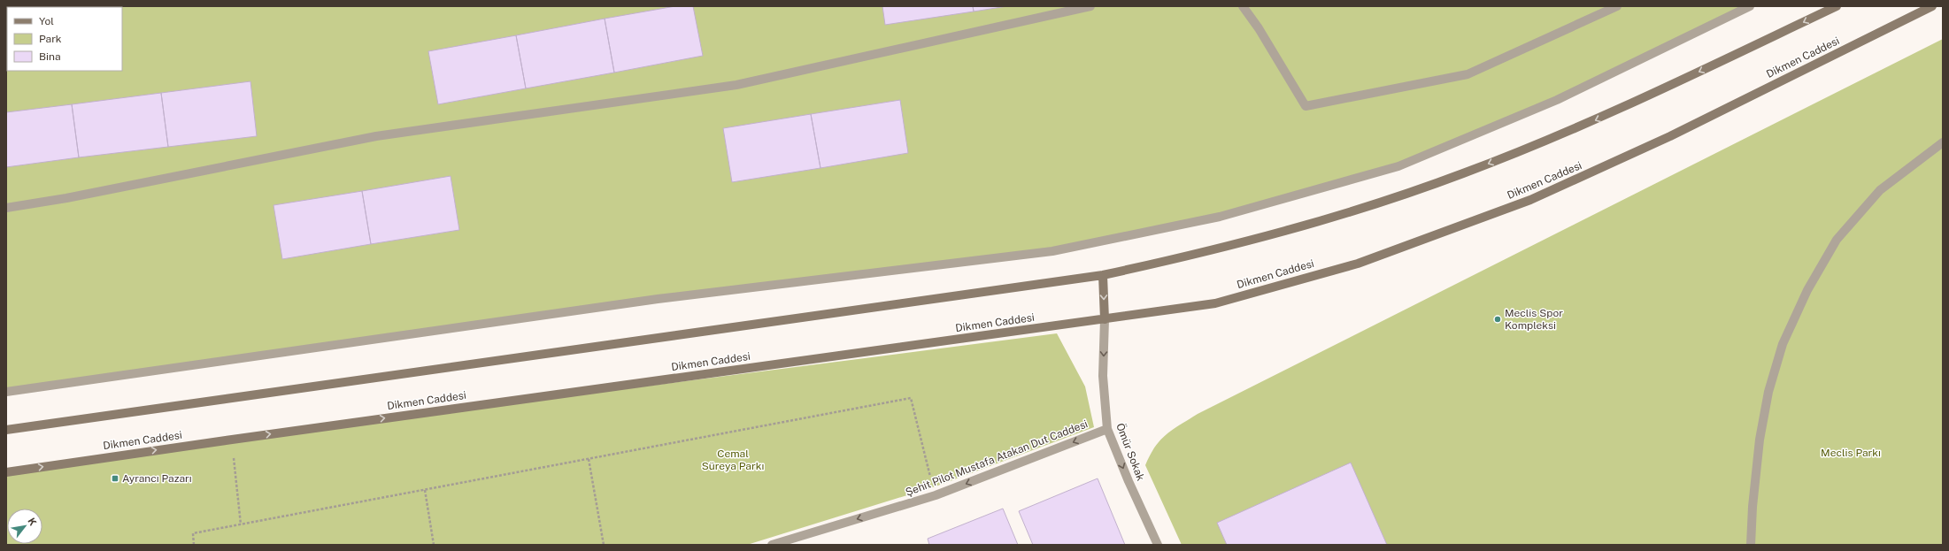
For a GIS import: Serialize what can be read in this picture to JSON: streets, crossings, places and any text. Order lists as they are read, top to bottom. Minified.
{"streets":{"main road":["Dikmen Caddesi"],"street":["Ömür Sokak","Şehit Pilot Mustafa Atakan Dut Caddesi"]},"crossings":[["Dikmen Caddesi","Ömür Sokak"],["Ömür Sokak","Şehit Pilot Mustafa Atakan Dut Caddesi"]],"one_way":["Ömür Sokak","Şehit Pilot Mustafa Atakan Dut Caddesi"],"parks":["Meclis Parkı","Cemal Süreya Parkı"],"places":{"other":["Meclis Spor Kompleksi"],"transit":["Ayrancı Pazarı"]},"legend":["Yol","Park","Bina"],"north":"top right"}
